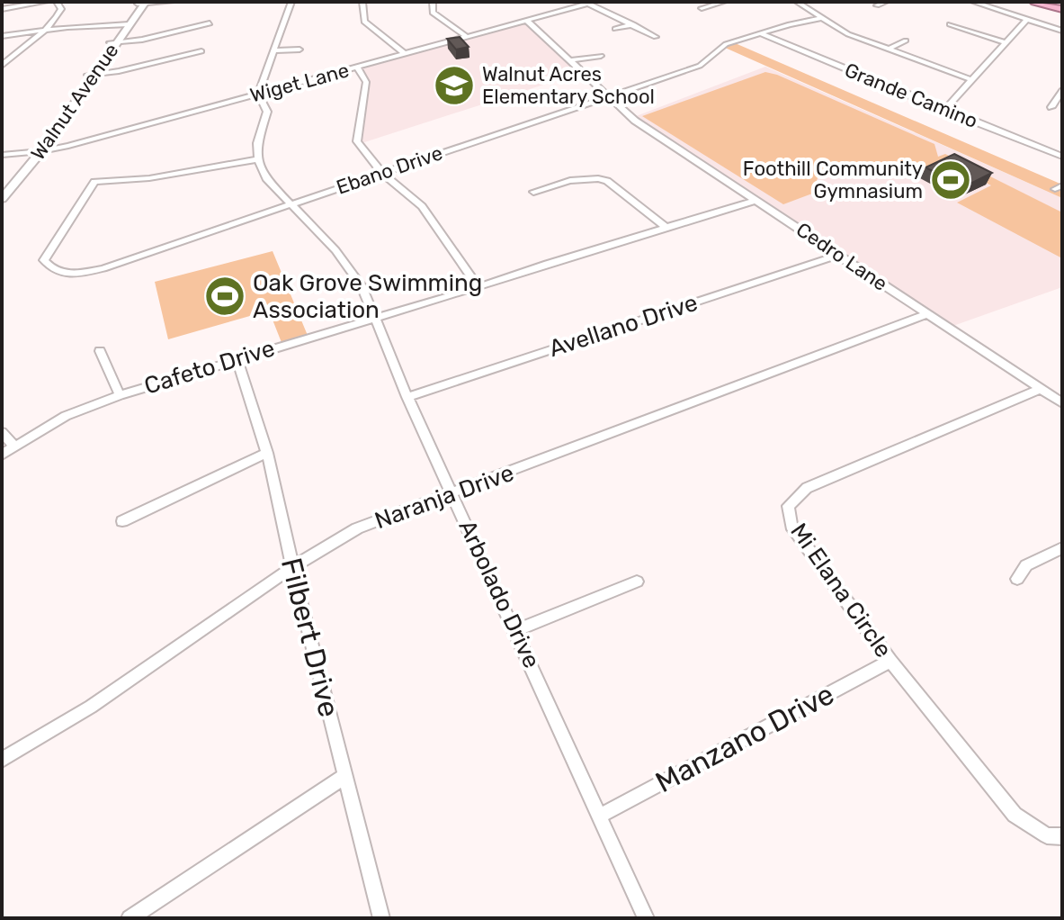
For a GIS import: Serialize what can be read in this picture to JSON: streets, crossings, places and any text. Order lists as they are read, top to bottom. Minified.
{"streets":{"street":["Wiget Lane","Grande Camino","Walnut Avenue","Ebano Drive","Cedro Lane","Avellano Drive","Cafeto Drive","Naranja Drive","Mi Elana Circle","Arbolado Drive","Filbert Drive","Manzano Drive"]},"crossings":[["Wiget Lane","Walnut Avenue"],["Wiget Lane","Cedro Lane"],["Grande Camino","Ebano Drive"],["Ebano Drive","Cedro Lane"],["Ebano Drive","Arbolado Drive"],["Cedro Lane","Avellano Drive"],["Cedro Lane","Cafeto Drive"],["Cedro Lane","Naranja Drive"],["Cedro Lane","Mi Elana Circle"],["Avellano Drive","Arbolado Drive"],["Cafeto Drive","Arbolado Drive"],["Cafeto Drive","Filbert Drive"],["Naranja Drive","Arbolado Drive"],["Naranja Drive","Filbert Drive"],["Mi Elana Circle","Manzano Drive"],["Arbolado Drive","Manzano Drive"]],"places":{"school or university":["Walnut Acres Elementary School"],"sports":["Foothill Community Gymnasium","Oak Grove Swimming Association"]}}
